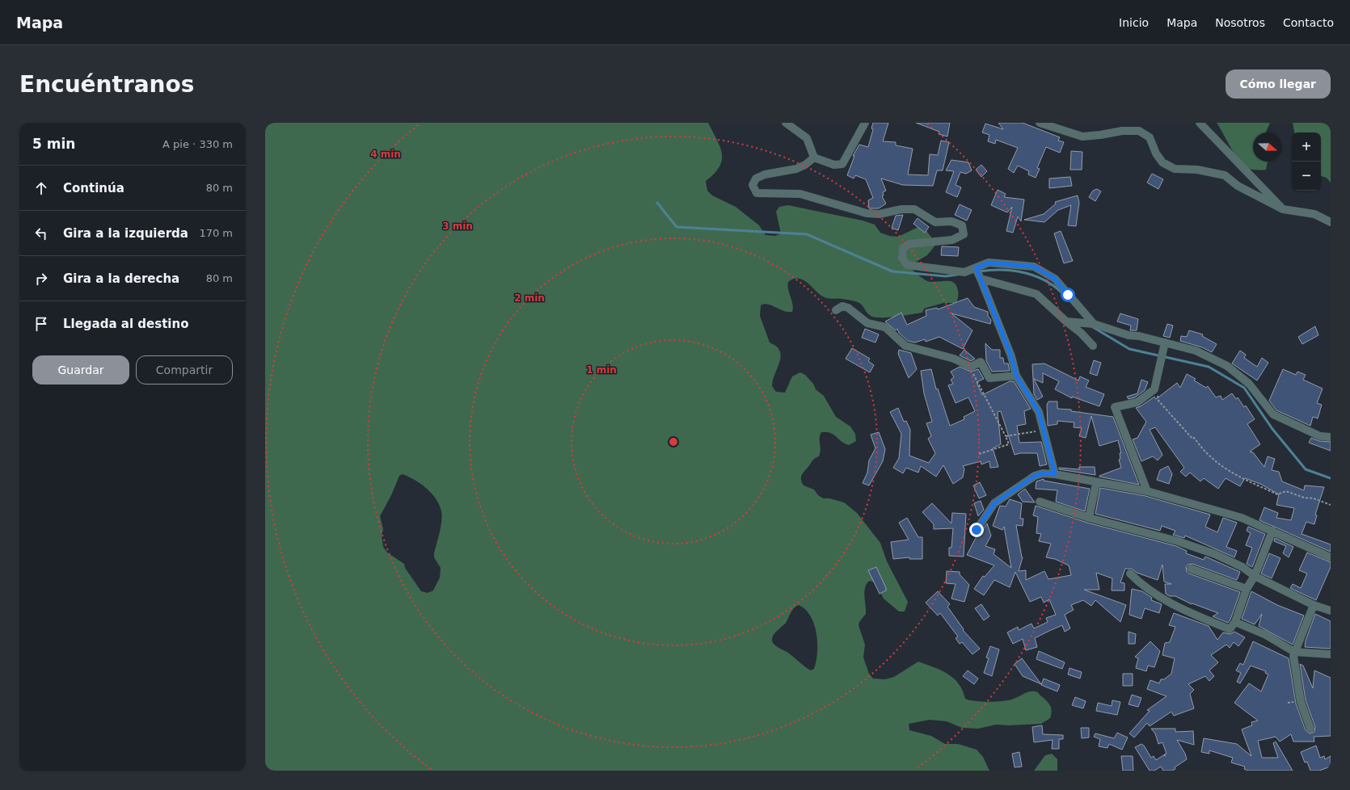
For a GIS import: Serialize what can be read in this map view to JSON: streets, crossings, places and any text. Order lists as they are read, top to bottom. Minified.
{"north":"right","page":{"header":"Mapa","nav":["Inicio","Mapa","Nosotros","Contacto"],"buttons":["Cómo llegar",["Guardar","Compartir"]],"title":"Encuéntranos","heading":["5 min","A pie · 330 m"],"map_buttons":["+","−"],"list":[["Continúa","80 m"],["Gira a la izquierda","170 m"],["Gira a la derecha","80 m"],"Llegada al destino"]},"rings":["4 min","3 min","2 min","1 min"]}
